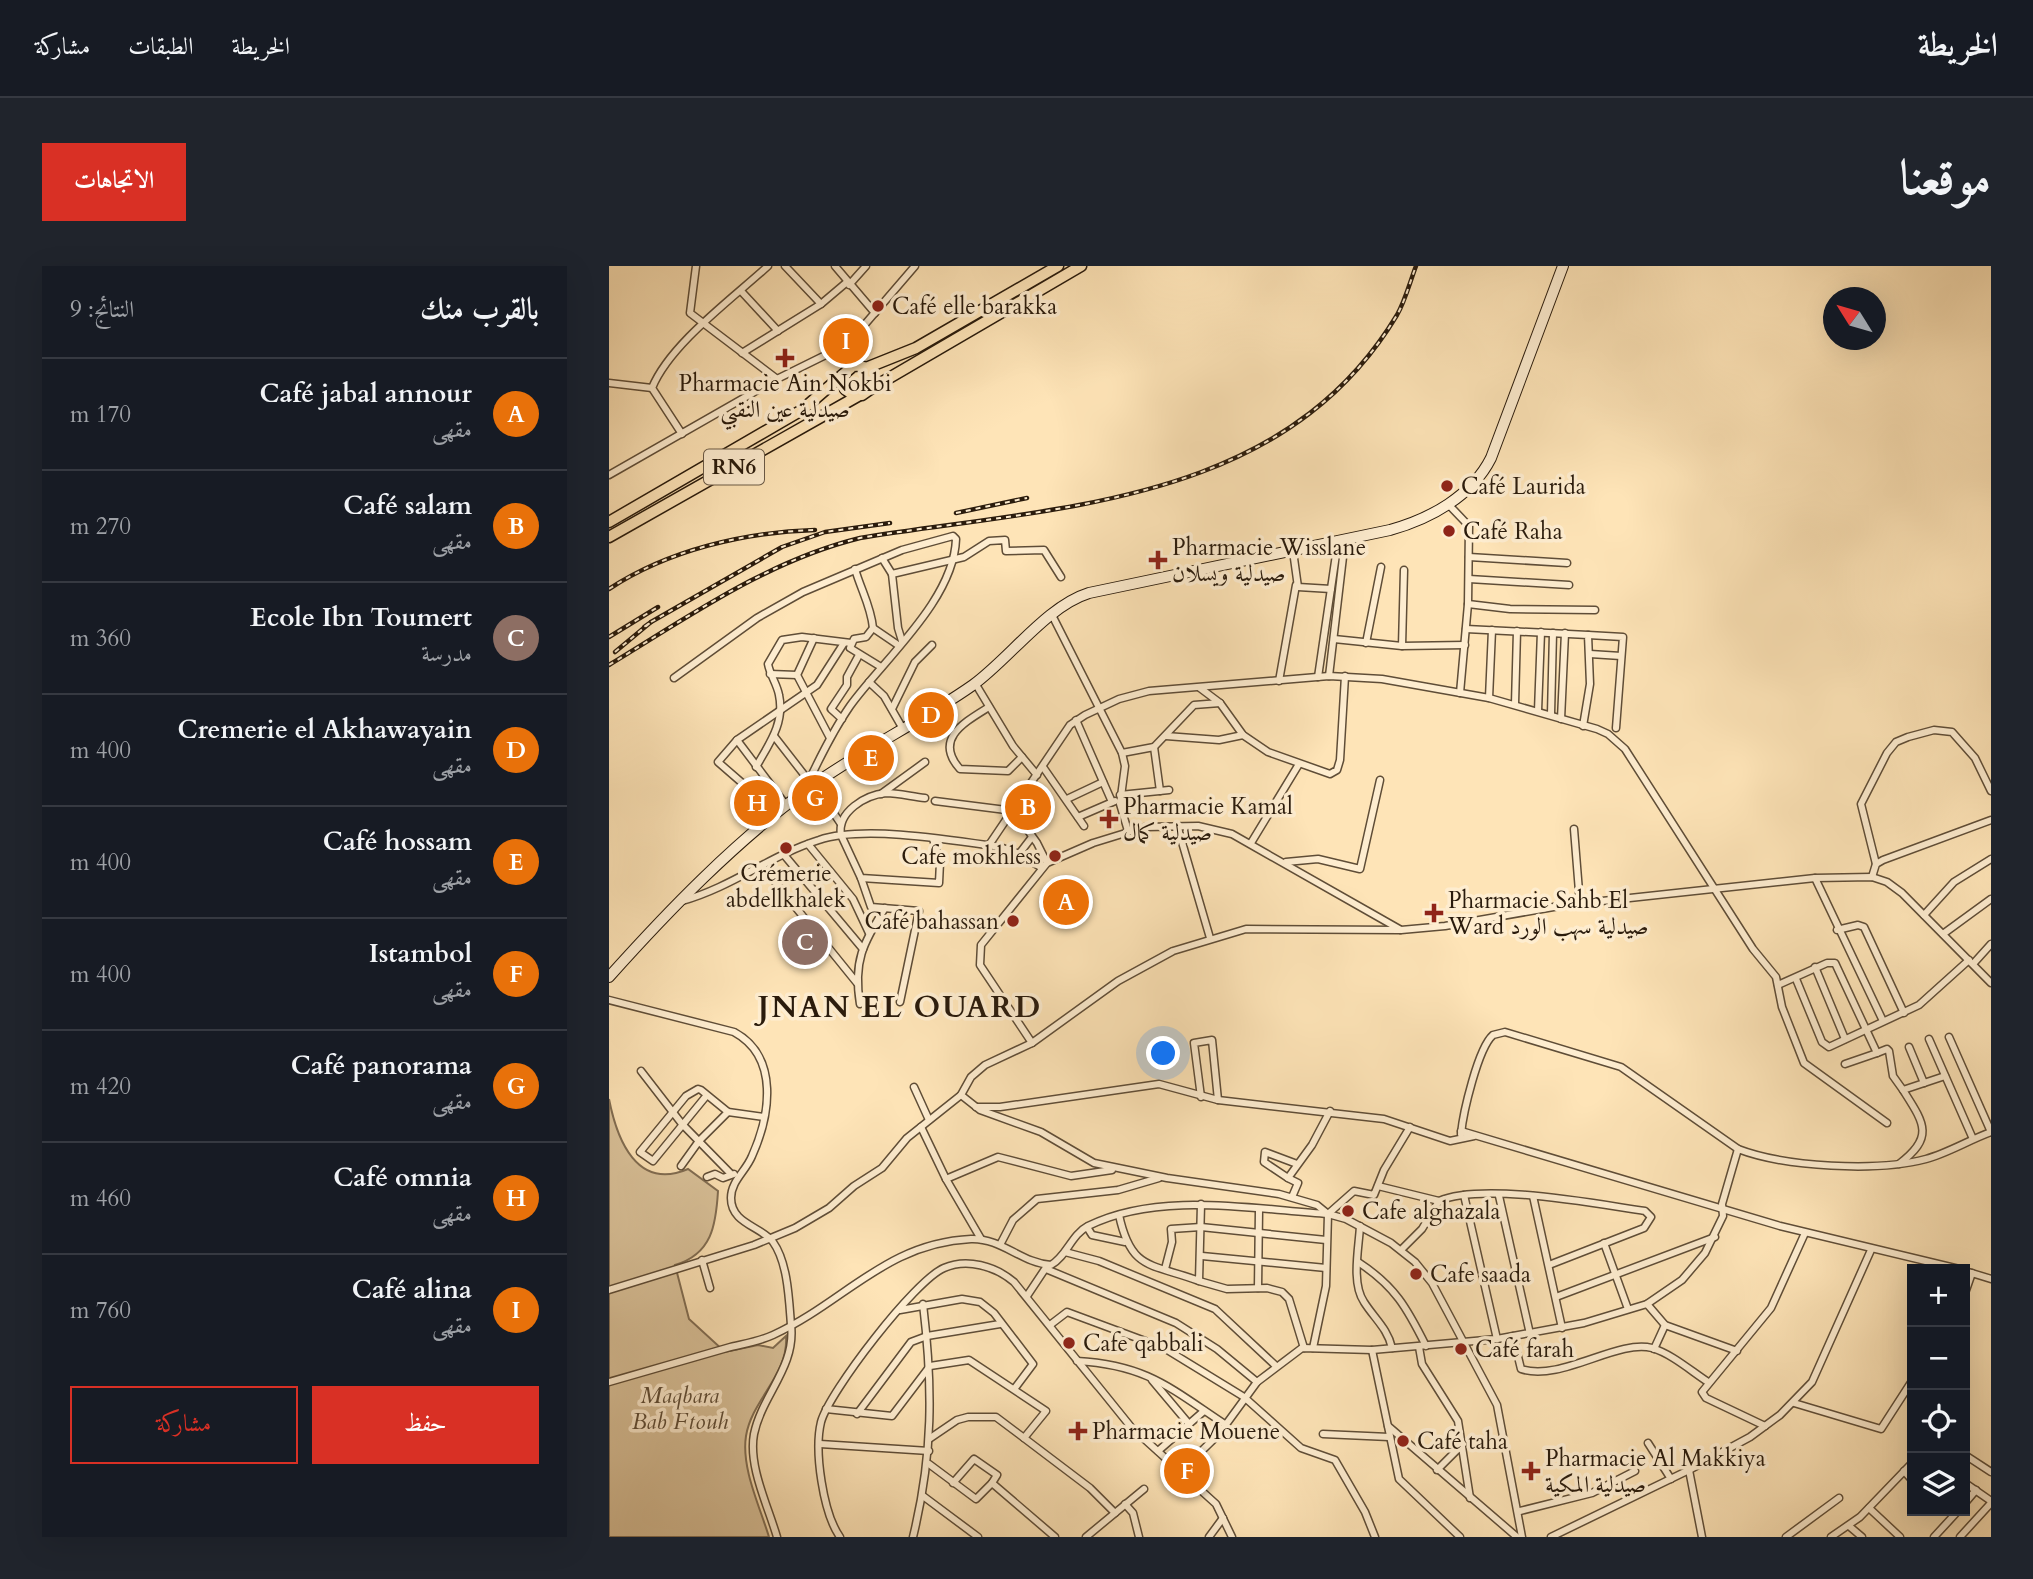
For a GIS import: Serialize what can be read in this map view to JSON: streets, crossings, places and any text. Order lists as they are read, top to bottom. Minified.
{"streets":{"main road":["RN6"]},"districts":["JNAN EL OUARD"],"parks":["Maqbara Bab Ftouh"],"places":{"other":["Café elle barakka","Café Laurida","Café Raha","Crémerie abdellkhalek","Cafe mokhless","Café bahassan","Cafe alghazala","Cafe saada","Cafe qabbali","Café farah","Café taha"],"health":["Pharmacie Ain Nokbi صيدلية عين النقبي","Pharmacie Wisslane صيدلية ويسلان","Pharmacie Kamal صيدلية كمال","Pharmacie Sahb El Ward صيدلية سهب الورد","Pharmacie Mouene","Pharmacie Al Makkiya صيدلية المكية"]},"north":"top left","page":{"header":"الخريطة","nav":["الخريطة","الطبقات","مشاركة"],"title":"موقعنا","buttons":["الاتجاهات",["حفظ","مشاركة"]],"heading":["بالقرب منك","النتائج: 9"],"pins":["I","D","E","G","H","B","A","C","F"],"list":[{"mark":"A","name":"Café jabal annour","note":"مقهى","value":"170 m"},{"mark":"B","name":"Café salam","note":"مقهى","value":"270 m"},{"mark":"C","name":"Ecole Ibn Toumert","note":"مدرسة","value":"360 m"},{"mark":"D","name":"Cremerie el Akhawayain","note":"مقهى","value":"400 m"},{"mark":"E","name":"Café hossam","note":"مقهى","value":"400 m"},{"mark":"F","name":"Istambol","note":"مقهى","value":"400 m"},{"mark":"G","name":"Café panorama","note":"مقهى","value":"420 m"},{"mark":"H","name":"Café omnia","note":"مقهى","value":"460 m"},{"mark":"I","name":"Café alina","note":"مقهى","value":"760 m"}],"map_buttons":["+","−"]}}
